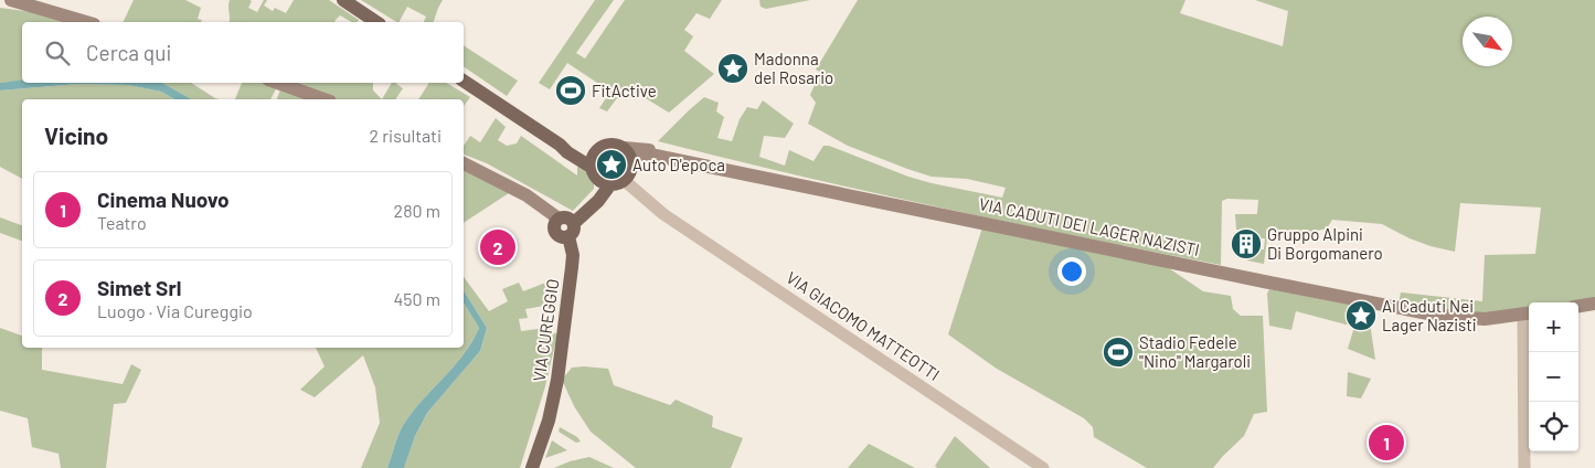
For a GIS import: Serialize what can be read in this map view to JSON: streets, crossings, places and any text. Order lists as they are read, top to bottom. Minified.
{"streets":{"main road":["VIA CADUTI DEI LAGER NAZISTI","VIA CUREGGIO"],"street":["VIA GIACOMO MATTEOTTI"]},"crossings":[["VIA CADUTI DEI LAGER NAZISTI","VIA GIACOMO MATTEOTTI"]],"places":{"place":["Madonna del Rosario","Auto D'epoca","Ai Caduti Nei Lager Nazisti"],"sports":["FitActive","Stadio Fedele \"Nino\" Margaroli"],"building":["Gruppo Alpini Di Borgomanero"]},"north":"bottom right","page":{"search":"Cerca qui","heading":["Vicino","2 risultati"],"list":[{"mark":"1","name":"Cinema Nuovo","note":"Teatro","value":"280 m"},{"mark":"2","name":"Simet Srl","note":"Luogo · Via Cureggio","value":"450 m"}],"pins":["2","1"],"map_buttons":["+","−"]}}
